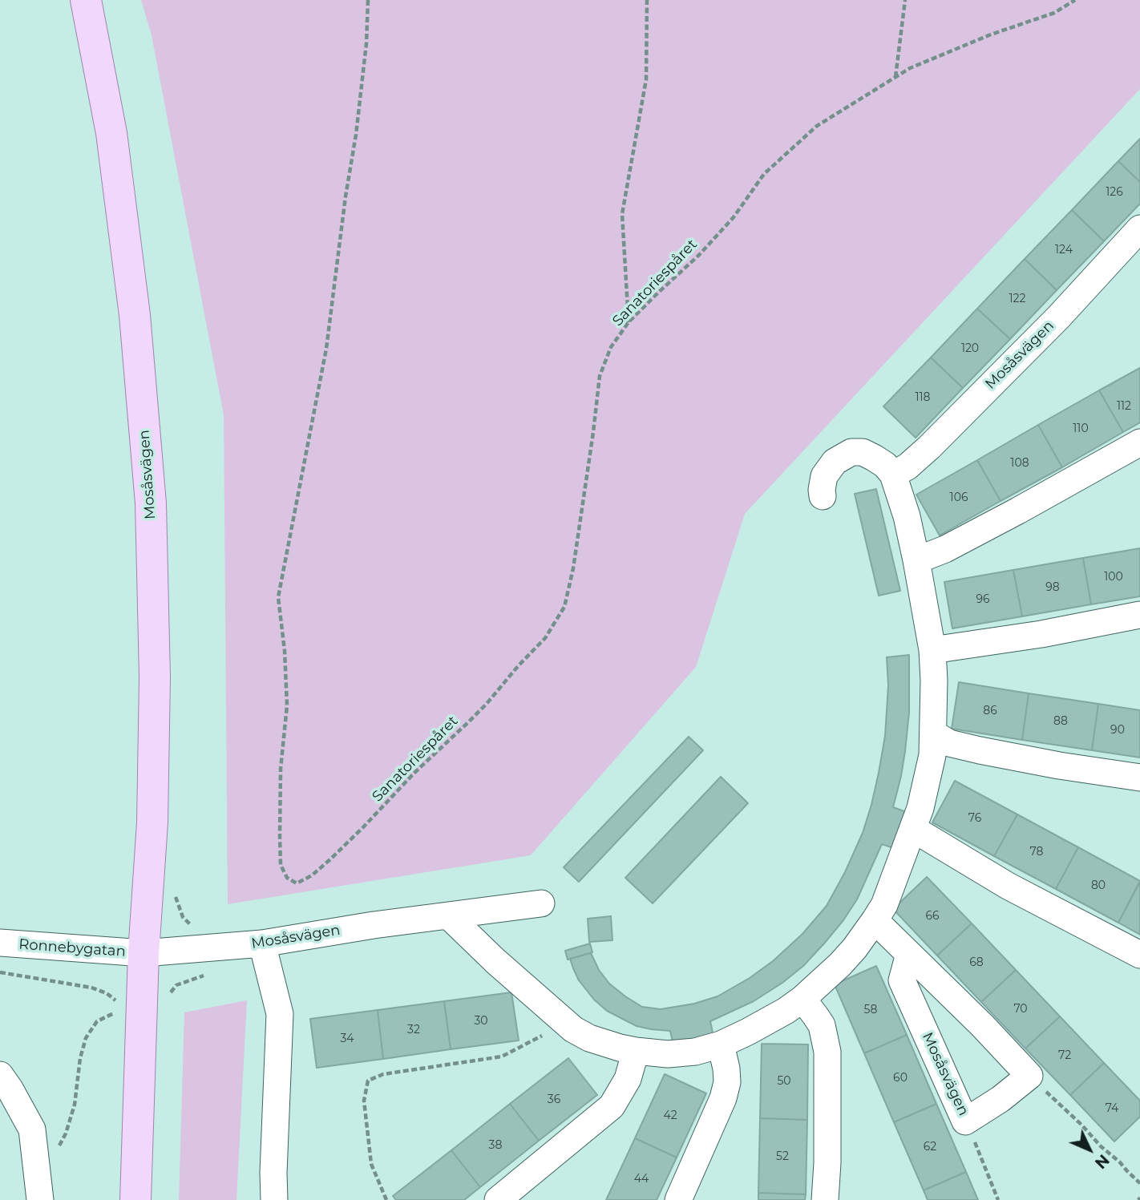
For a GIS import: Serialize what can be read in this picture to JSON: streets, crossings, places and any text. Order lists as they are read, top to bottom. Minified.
{"streets":{"main road":["Mosåsvägen"],"street":["Ronnebygatan"],"path":["Sanatoriespåret"]},"crossings":[["Mosåsvägen","Ronnebygatan"]],"house_numbers":["126","124","122","120","118","112","110","108","106","100","98","96","86","88","90","76","78","80","66","68","70","58","30","32","34","72","60","50","36","74","42","38","62","52","44"],"north":"bottom right"}
